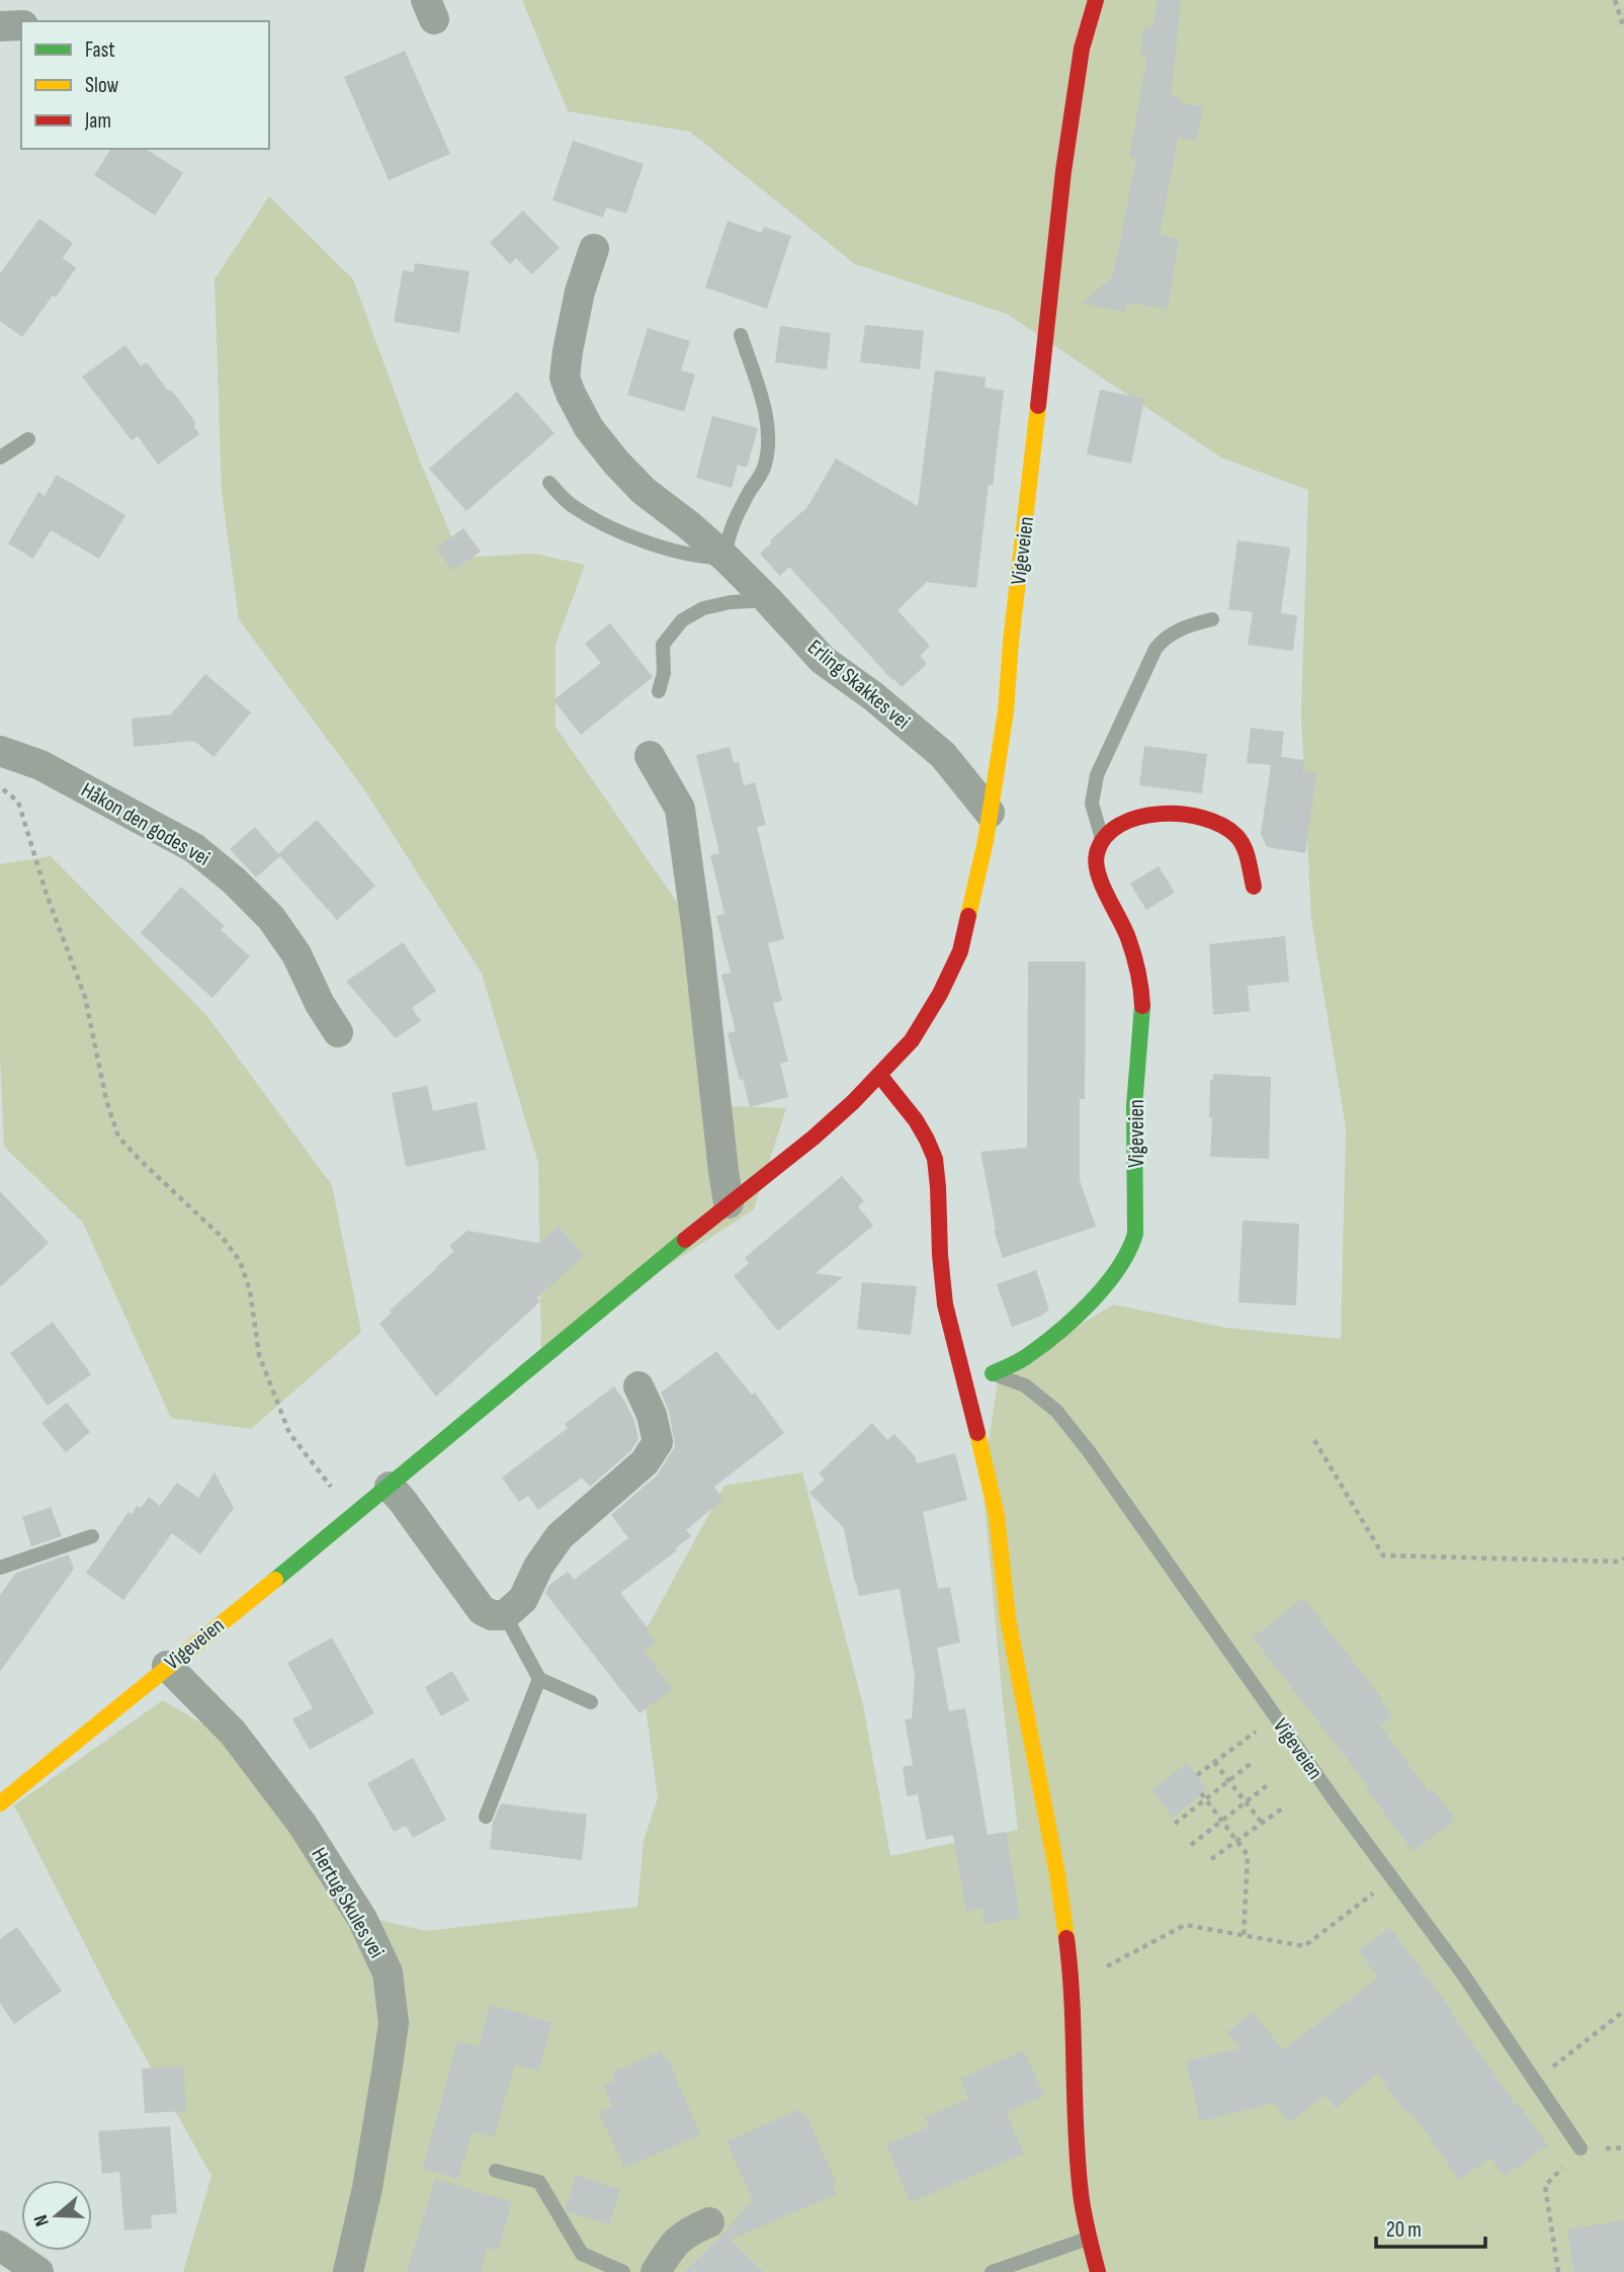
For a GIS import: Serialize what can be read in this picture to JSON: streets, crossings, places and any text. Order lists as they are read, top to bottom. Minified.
{"streets":{"street":["Vigeveien","Erling Skakkes vei","Håkon den godes vei","Hertug Skules vei"]},"crossings":[["Vigeveien","Erling Skakkes vei"],["Vigeveien","Hertug Skules vei"]],"legend":["Fast","Slow","Jam"],"scale_bar":"20 m","north":"left"}
